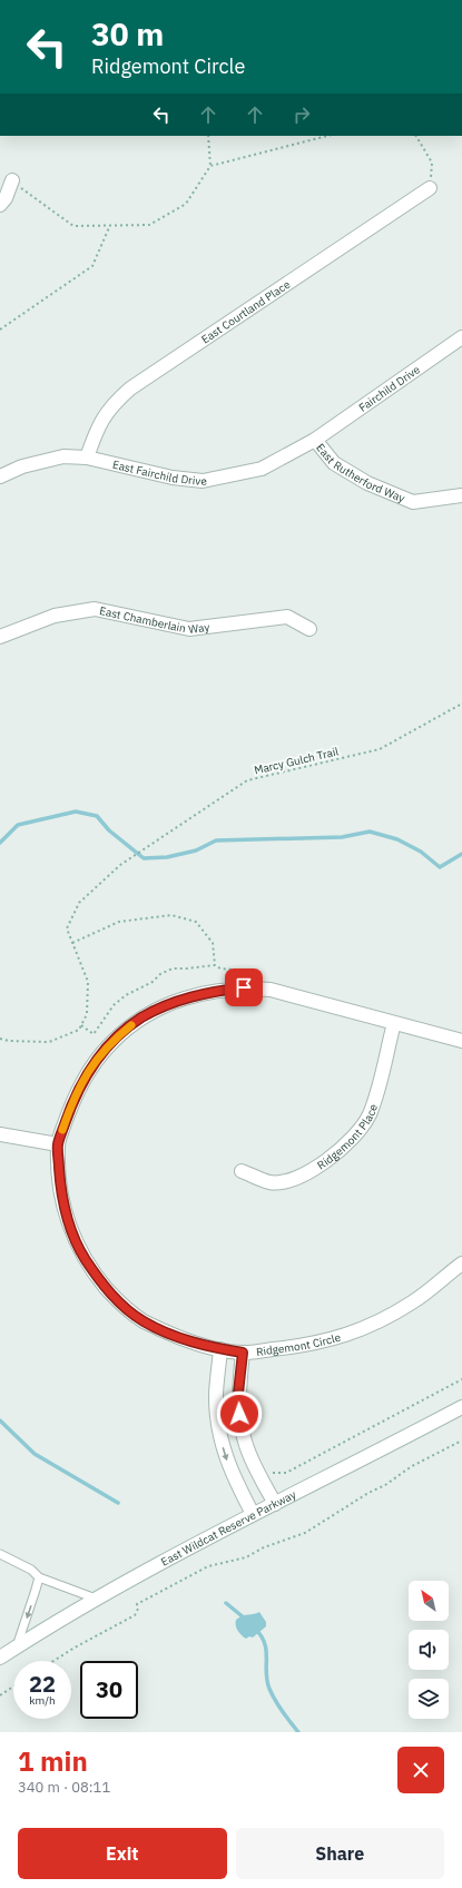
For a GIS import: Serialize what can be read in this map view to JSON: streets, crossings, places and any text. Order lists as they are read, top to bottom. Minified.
{"streets":{"street":["East Courtland Place","Fairchild Drive","East Rutherford Way","East Fairchild Drive","East Chamberlain Way","Ridgemont Place","Ridgemont Circle","East Wildcat Reserve Parkway"],"path":["Marcy Gulch Trail"]},"crossings":[["East Courtland Place","East Fairchild Drive"],["Fairchild Drive","East Rutherford Way"],["Fairchild Drive","East Fairchild Drive"],["East Rutherford Way","East Fairchild Drive"],["Ridgemont Place","Ridgemont Circle"]],"north":"top left","page":{"turn":["30 m","Ridgemont Circle"],"speed":"22 km/h","limit":"30","heading":["1 min","340 m · 08:11"],"buttons":["Exit","Share"]}}
